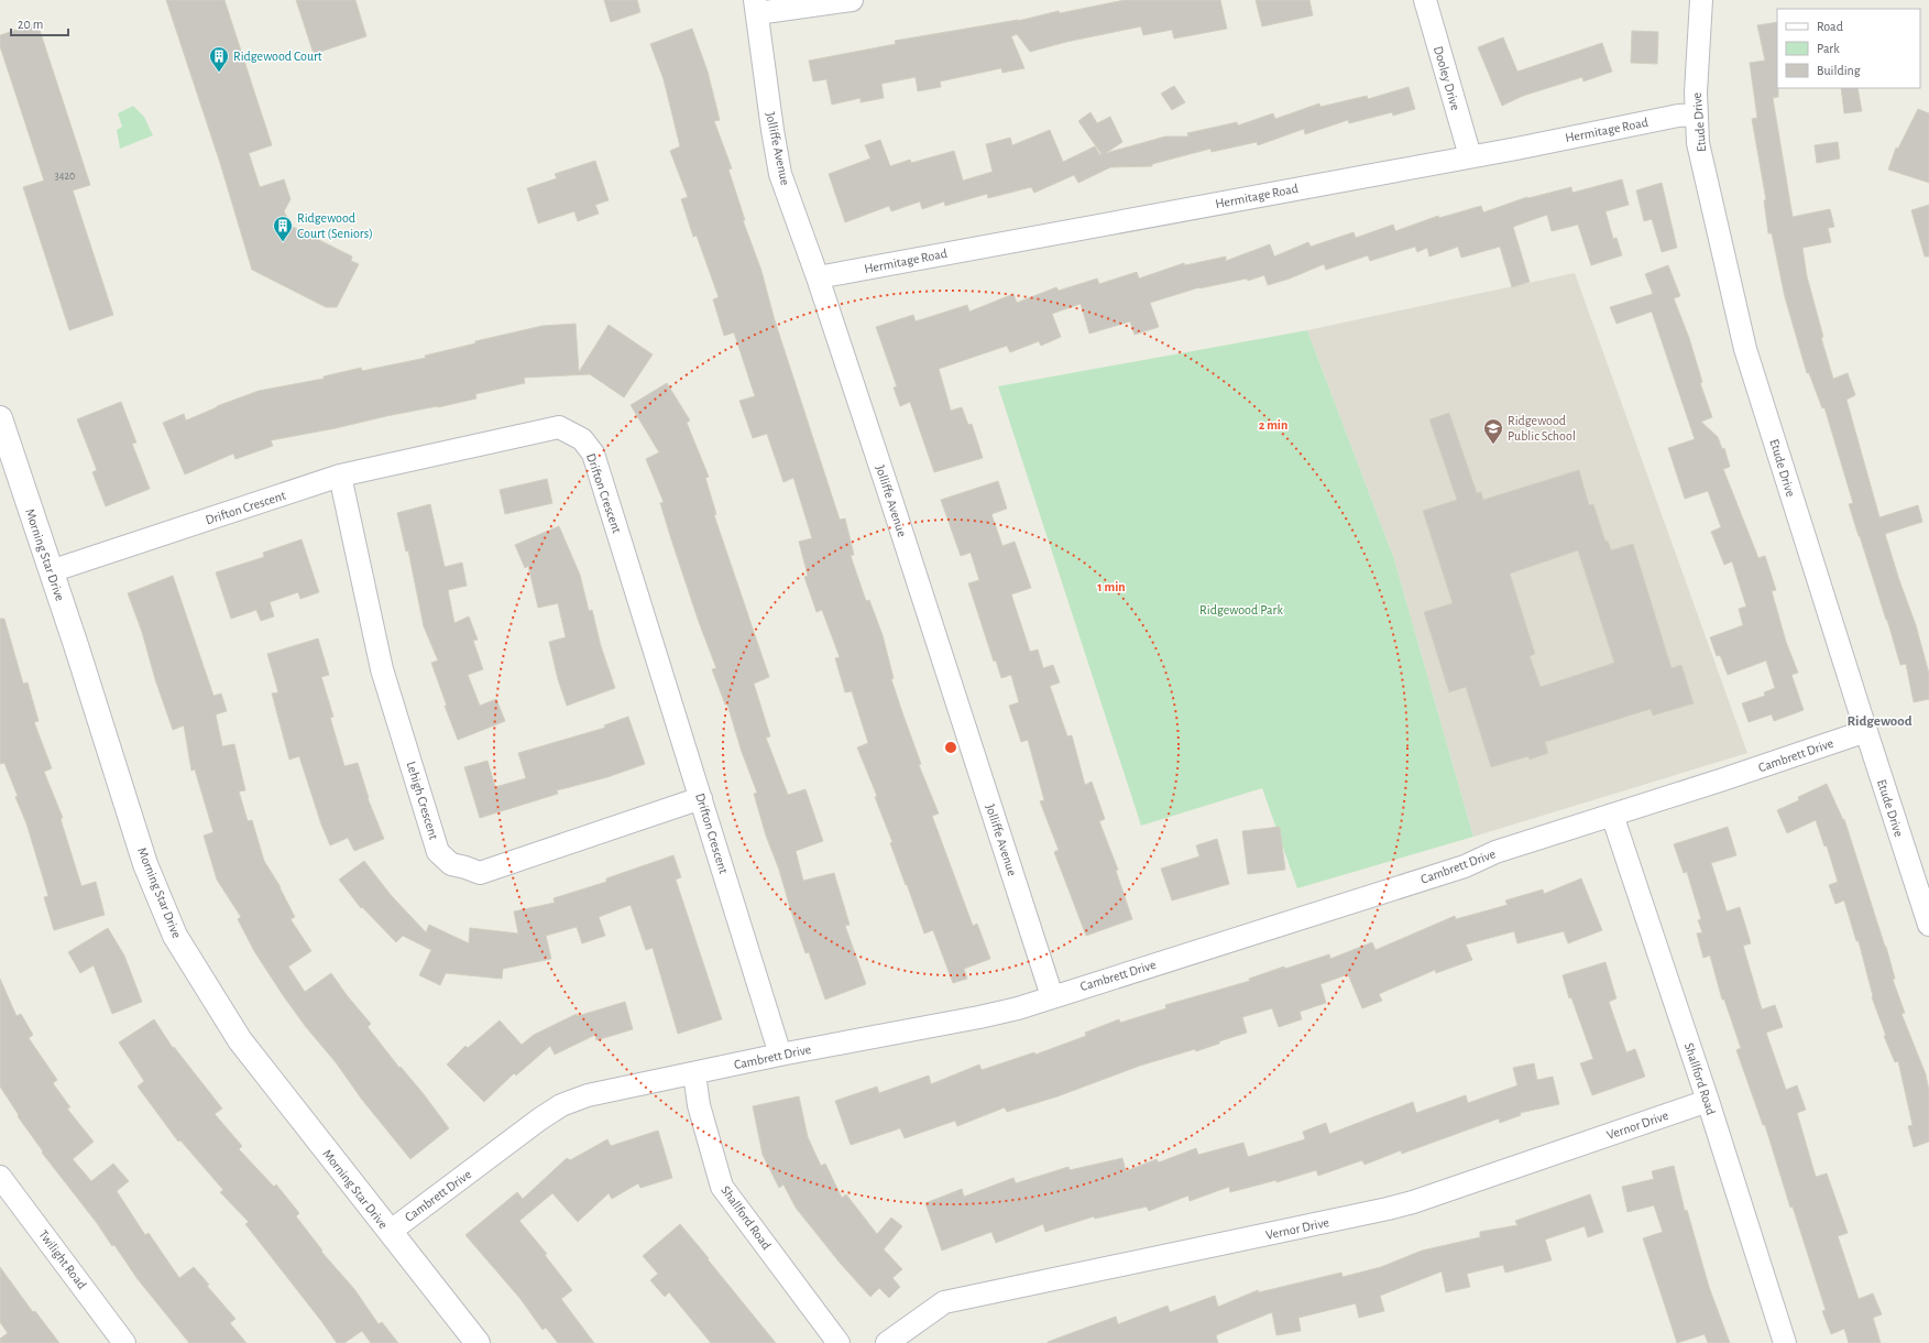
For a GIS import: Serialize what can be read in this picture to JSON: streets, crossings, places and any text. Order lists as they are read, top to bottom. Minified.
{"streets":{"street":["Dooley Drive","Etude Drive","Hermitage Road","Jolliffe Avenue","Drifton Crescent","Morning Star Drive","Cambrett Drive","Lehigh Crescent","Shallford Road","Vernor Drive","Twilight Road"]},"crossings":[["Dooley Drive","Hermitage Road"],["Etude Drive","Hermitage Road"],["Etude Drive","Cambrett Drive"],["Hermitage Road","Jolliffe Avenue"],["Jolliffe Avenue","Cambrett Drive"],["Drifton Crescent","Morning Star Drive"],["Drifton Crescent","Cambrett Drive"],["Drifton Crescent","Lehigh Crescent"],["Morning Star Drive","Cambrett Drive"],["Cambrett Drive","Shallford Road"],["Shallford Road","Vernor Drive"]],"districts":["Ridgewood"],"parks":["Ridgewood Park"],"places":{"building":["Ridgewood Court","Ridgewood Court (Seniors)"],"school or university":["Ridgewood Public School"]},"house_numbers":["3420"],"legend":["Road","Park","Building"],"scale_bar":"20 m","rings":["2 min","1 min"]}
